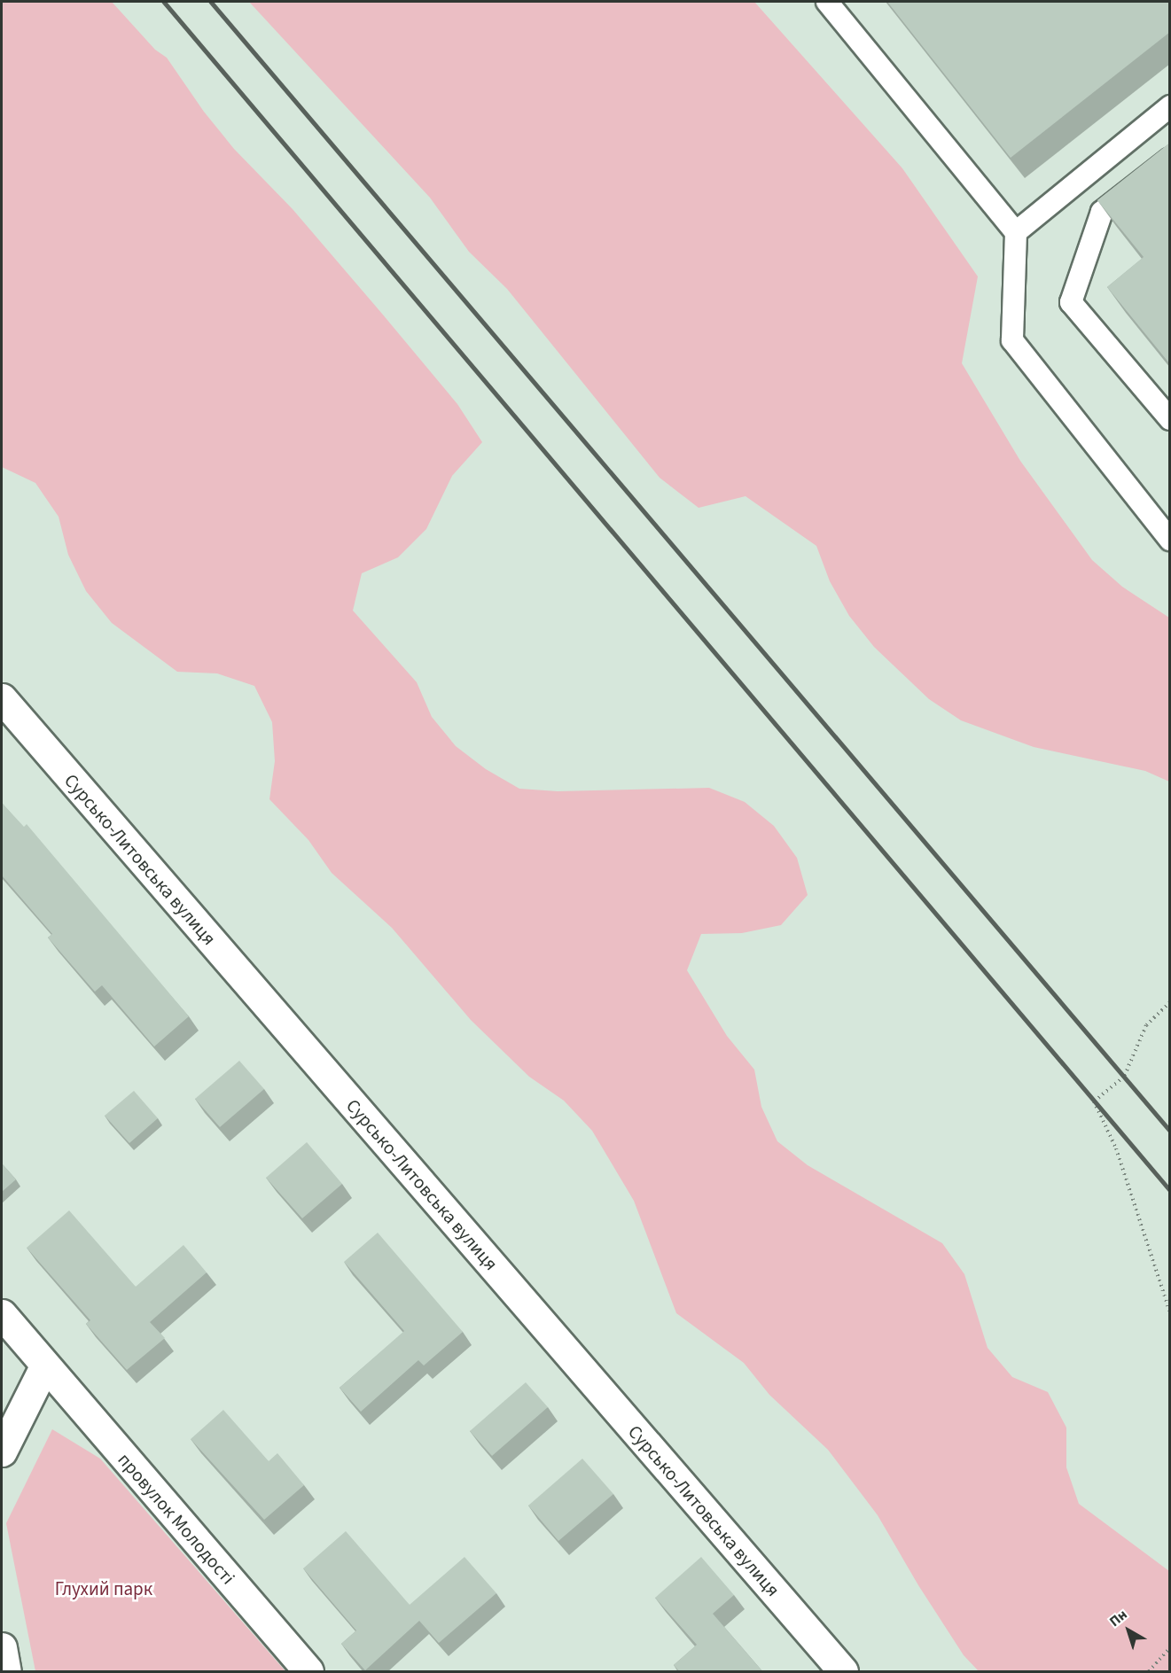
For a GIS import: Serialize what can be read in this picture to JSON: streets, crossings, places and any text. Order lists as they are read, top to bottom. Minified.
{"streets":{"street":["Сурсько-Литовська вулиця","провулок Молодості"]},"parks":["Глухий парк"],"north":"top left"}
